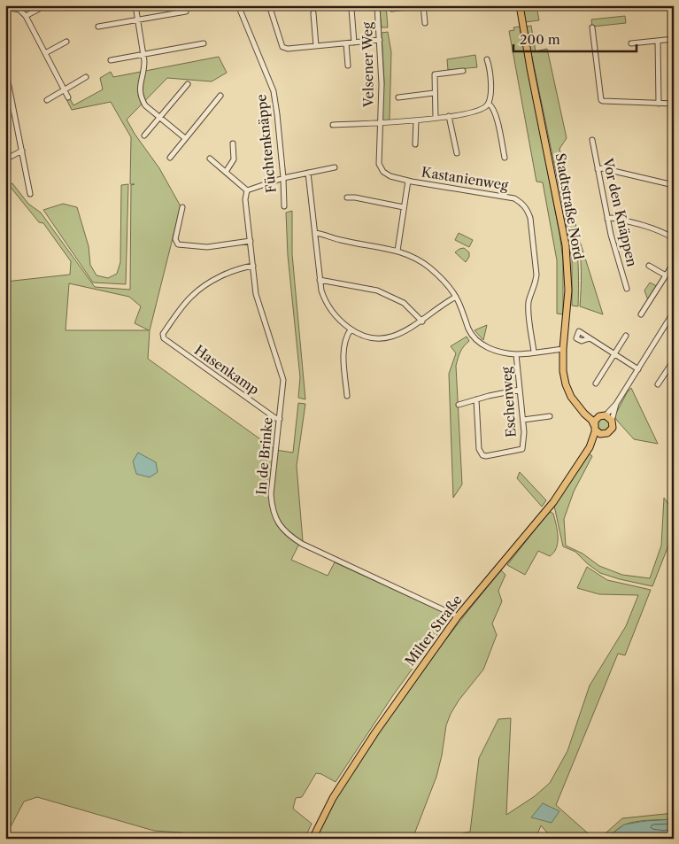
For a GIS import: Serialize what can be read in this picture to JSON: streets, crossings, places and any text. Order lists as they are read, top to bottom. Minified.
{"streets":{"main road":["Stadtstraße Nord","Milter Straße"],"street":["Velsener Weg","Füchtenknäppe","Kastanienweg","Vor den Knäppen","Hasenkamp","Eschenweg","In de Brinke"]},"crossings":[["Velsener Weg","Kastanienweg"],["Stadtstraße Nord","Milter Straße"],["Hasenkamp","In de Brinke"],["In de Brinke","Milter Straße"]],"scale_bar":"200 m"}
